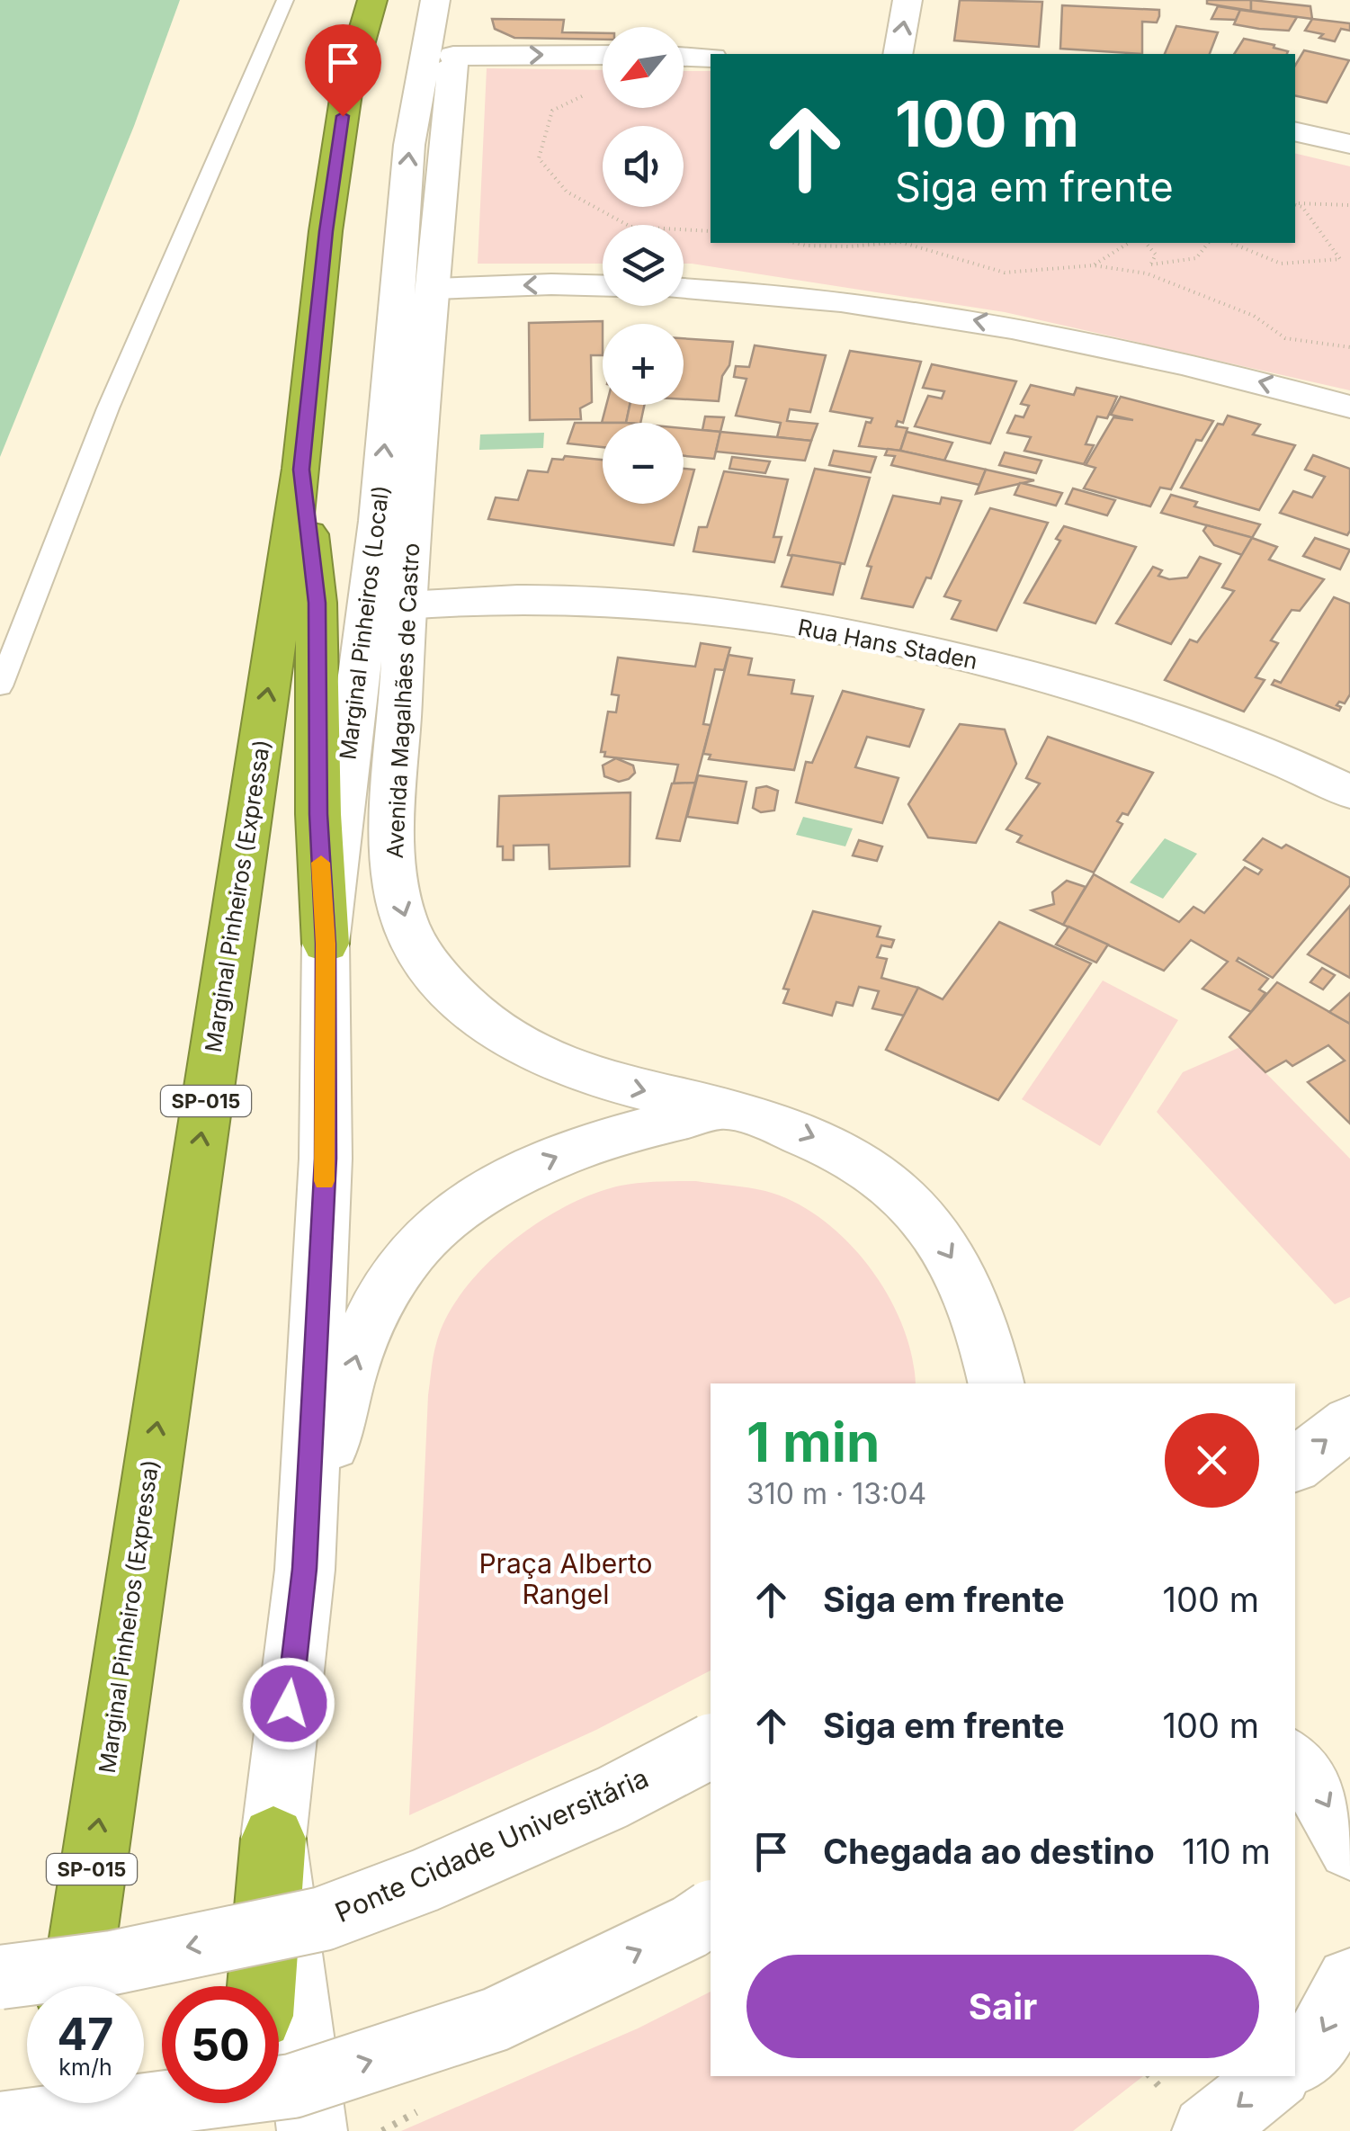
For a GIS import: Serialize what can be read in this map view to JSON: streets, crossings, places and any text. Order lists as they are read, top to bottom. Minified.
{"streets":{"highway":["Marginal Pinheiros (Expressa)","SP-015"],"main road":["Marginal Pinheiros (Local)","Rua Hans Staden","Avenida Magalhães de Castro","Ponte Cidade Universitária"]},"crossings":[["Rua Hans Staden","Avenida Magalhães de Castro"]],"one_way":["Marginal Pinheiros (Local)","Avenida Magalhães de Castro"],"parks":["Praça Alberto Rangel"],"north":"bottom left","page":{"map_buttons":["+","−"],"turn":["100 m","Siga em frente"],"heading":["1 min","310 m · 13:04"],"list":[{"name":"Siga em frente","value":"100 m"},{"name":"Siga em frente","value":"100 m"},{"name":"Chegada ao destino","value":"110 m"}],"buttons":"Sair","speed":"47 km/h","limit":"50"}}
